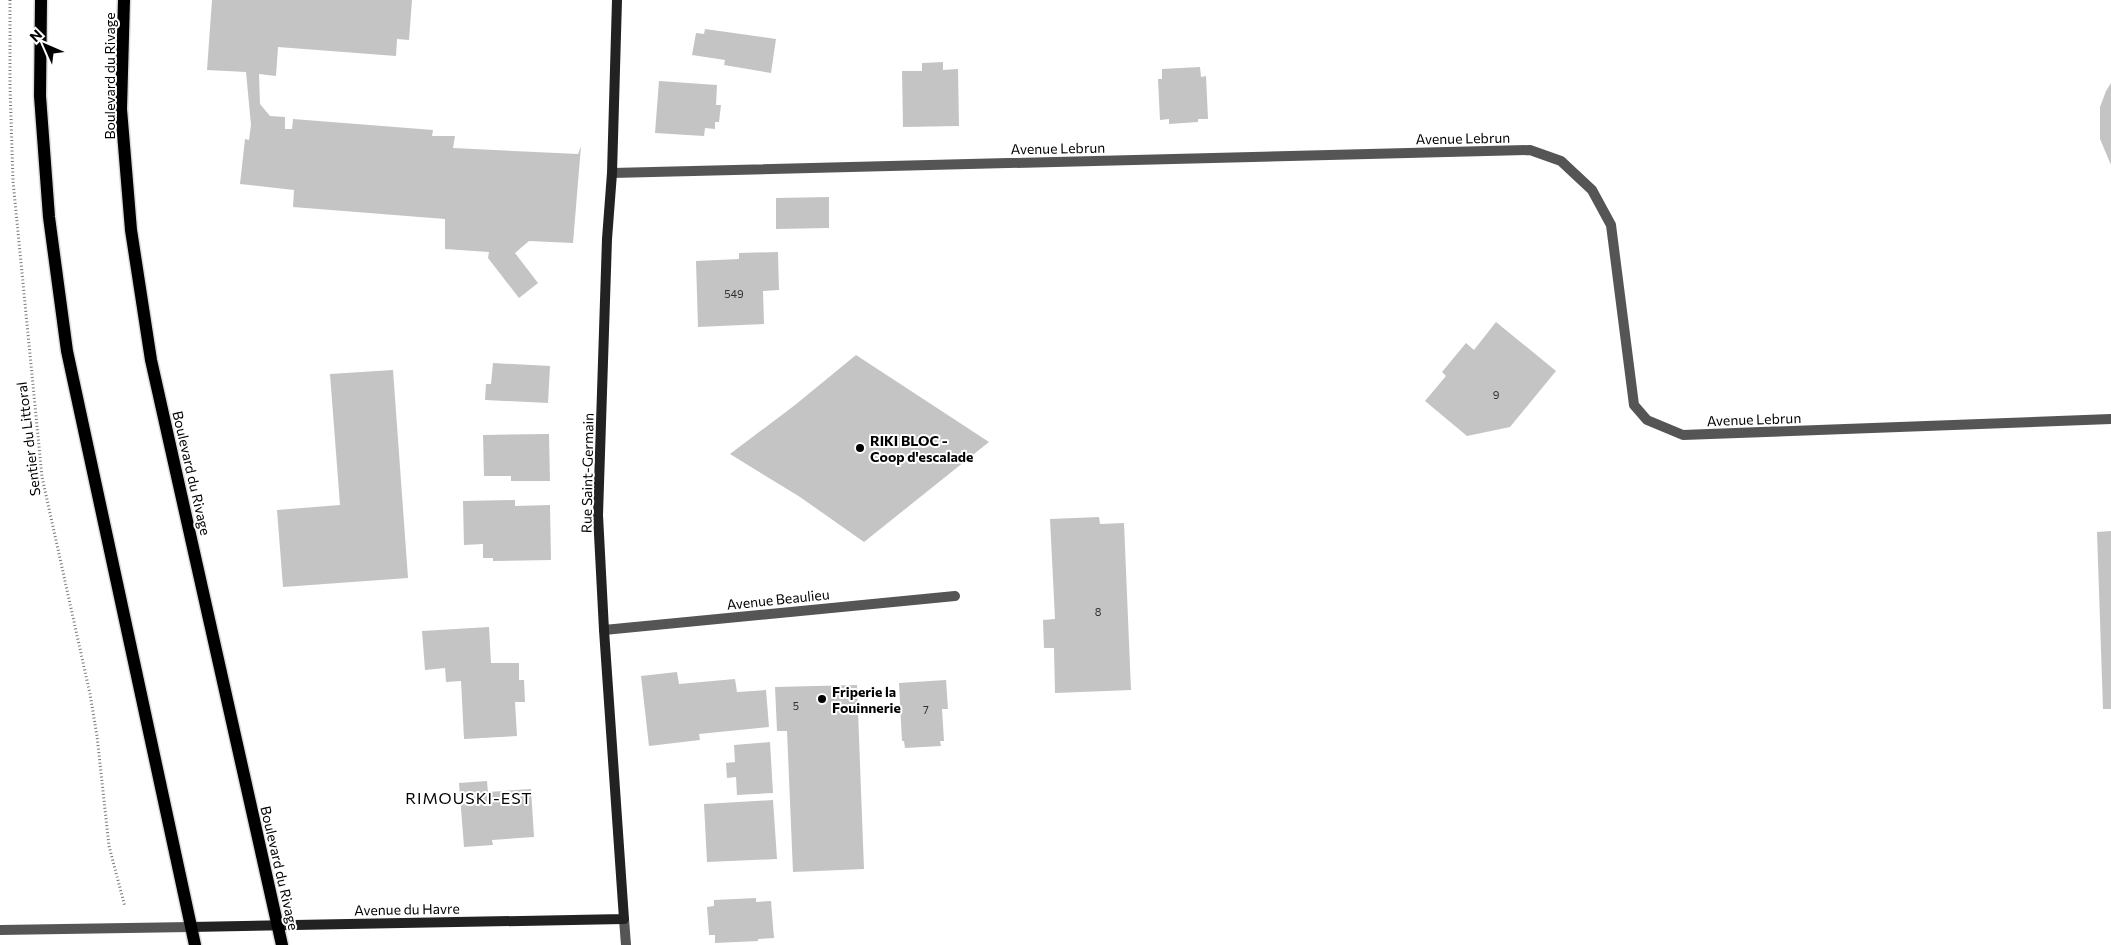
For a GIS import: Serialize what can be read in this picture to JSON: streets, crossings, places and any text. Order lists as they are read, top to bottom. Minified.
{"streets":{"main road":["Boulevard du Rivage"],"street":["Avenue Lebrun","Rue Saint-Germain","Avenue Beaulieu","Avenue du Havre"],"path":["Sentier du Littoral"]},"crossings":[["Boulevard du Rivage","Avenue du Havre"],["Avenue Lebrun","Rue Saint-Germain"],["Rue Saint-Germain","Avenue Beaulieu"],["Rue Saint-Germain","Avenue du Havre"]],"districts":["RIMOUSKI-EST"],"places":["RIKI BLOC - Coop d'escalade","Friperie la Fouinnerie"],"house_numbers":["549","9","8","5","7"],"north":"top left"}
